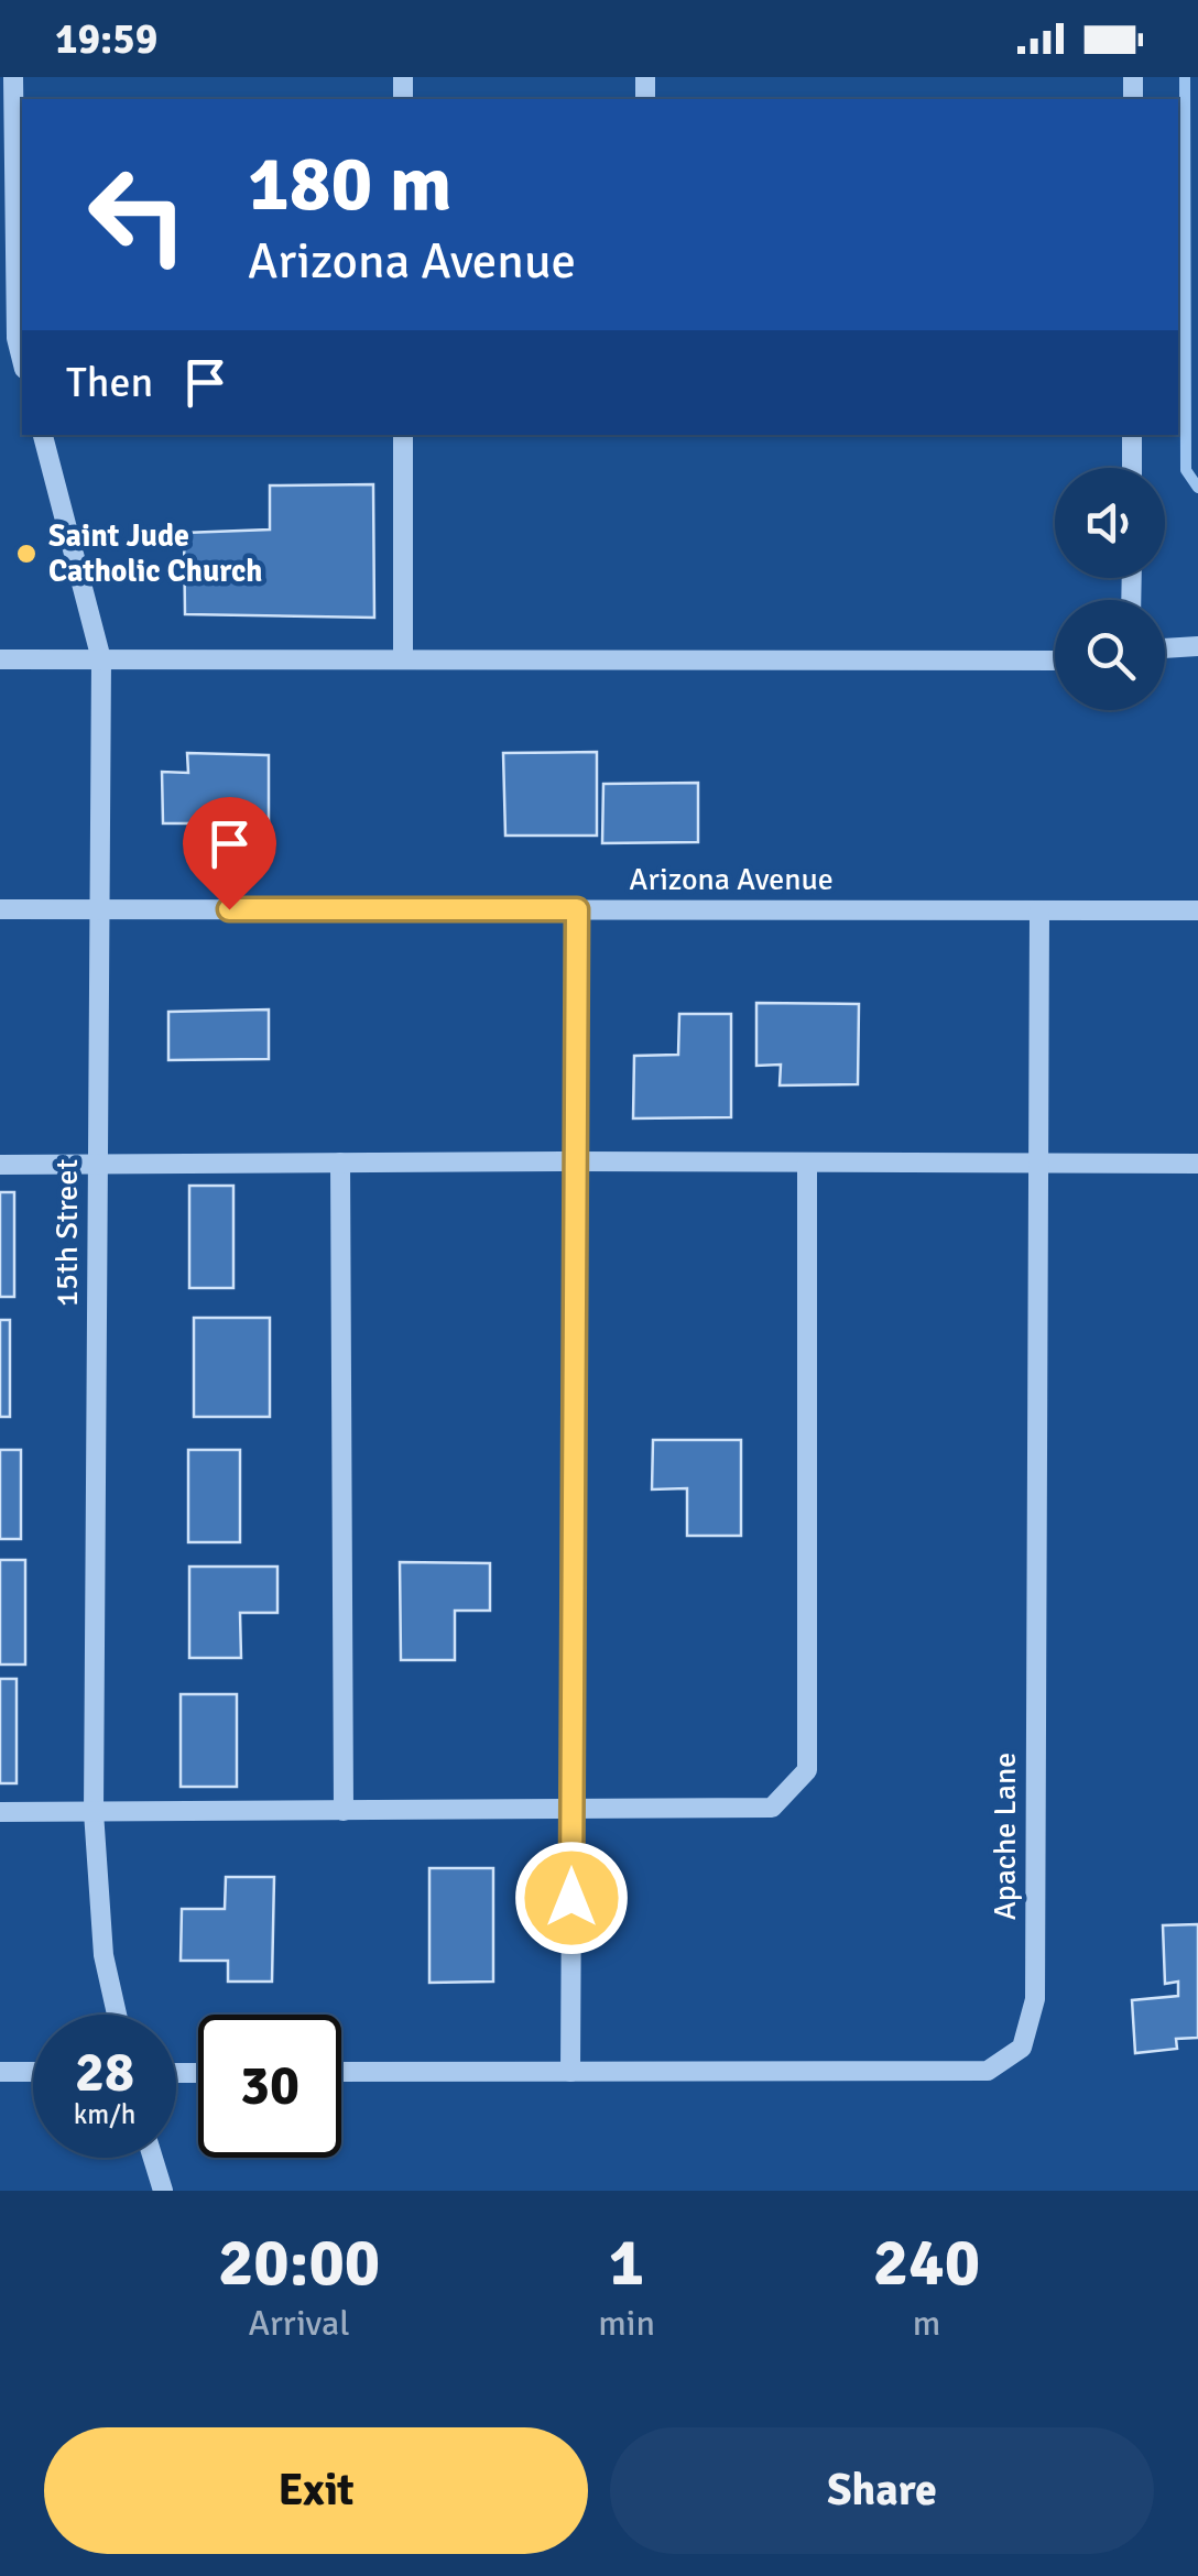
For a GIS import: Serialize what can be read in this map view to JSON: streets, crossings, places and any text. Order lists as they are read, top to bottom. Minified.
{"streets":{"street":["Arizona Avenue","15th Street","Apache Lane"]},"crossings":[["Arizona Avenue","15th Street"],["Arizona Avenue","Apache Lane"]],"places":["Saint Jude Catholic Church"],"page":{"status":"19:59","turn":["180 m","Arizona Avenue"],"then":"Then","speed":"28 km/h","limit":"30","eta":["20:00","Arrival","1","min","240","m"],"buttons":["Exit","Share"]}}
